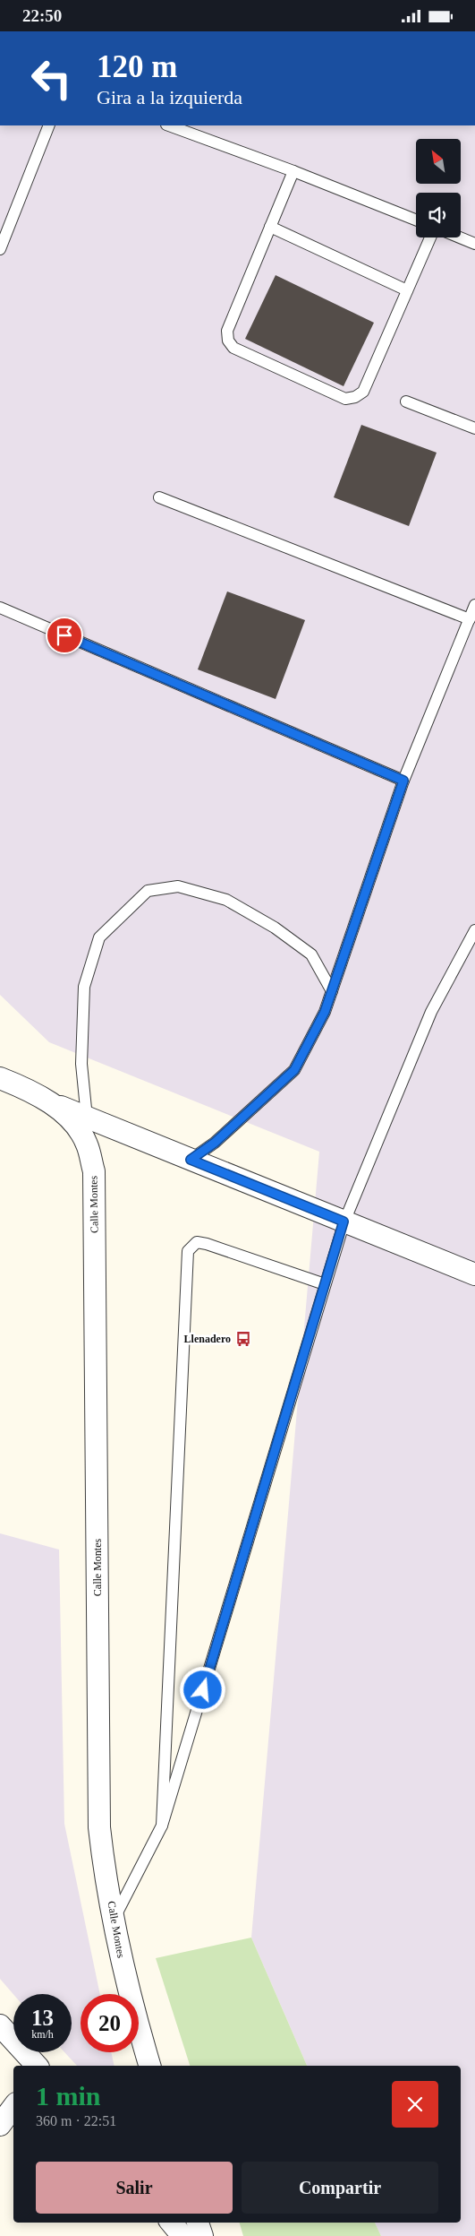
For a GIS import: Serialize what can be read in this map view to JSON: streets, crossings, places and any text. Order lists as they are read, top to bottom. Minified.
{"streets":{"street":["Calle Montes"]},"places":{"bus stop":["Llenadero"]},"north":"top left","page":{"status":"22:50","turn":["120 m","Gira a la izquierda"],"speed":"13 km/h","limit":"20","heading":["1 min","360 m · 22:51"],"buttons":["Salir","Compartir"]}}
